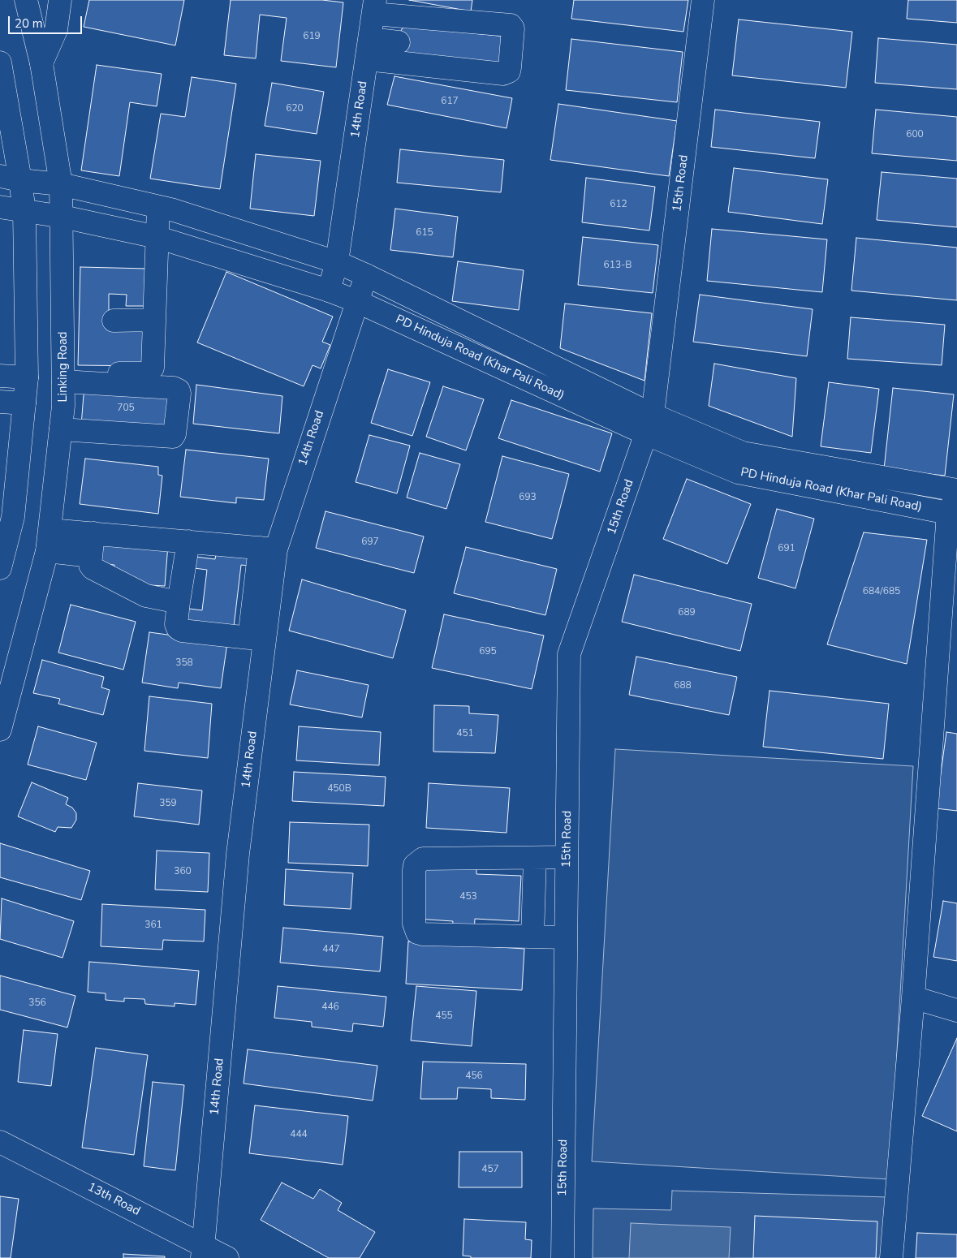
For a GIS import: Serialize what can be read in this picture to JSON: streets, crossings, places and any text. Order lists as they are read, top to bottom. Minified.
{"streets":{"street":["14th Road","15th Road","PD Hinduja Road (Khar Pali Road)","Linking Road","13th Road"]},"crossings":[["14th Road","PD Hinduja Road (Khar Pali Road)"],["14th Road","13th Road"],["15th Road","PD Hinduja Road (Khar Pali Road)"],["PD Hinduja Road (Khar Pali Road)","Linking Road"]],"house_numbers":["619","617","620","600","612","615","613-B","705","693","697","691","684/685","689","695","358","688","451","450B","359","360","453","361","447","356","446","455","456","444","457"],"scale_bar":"20 m"}
